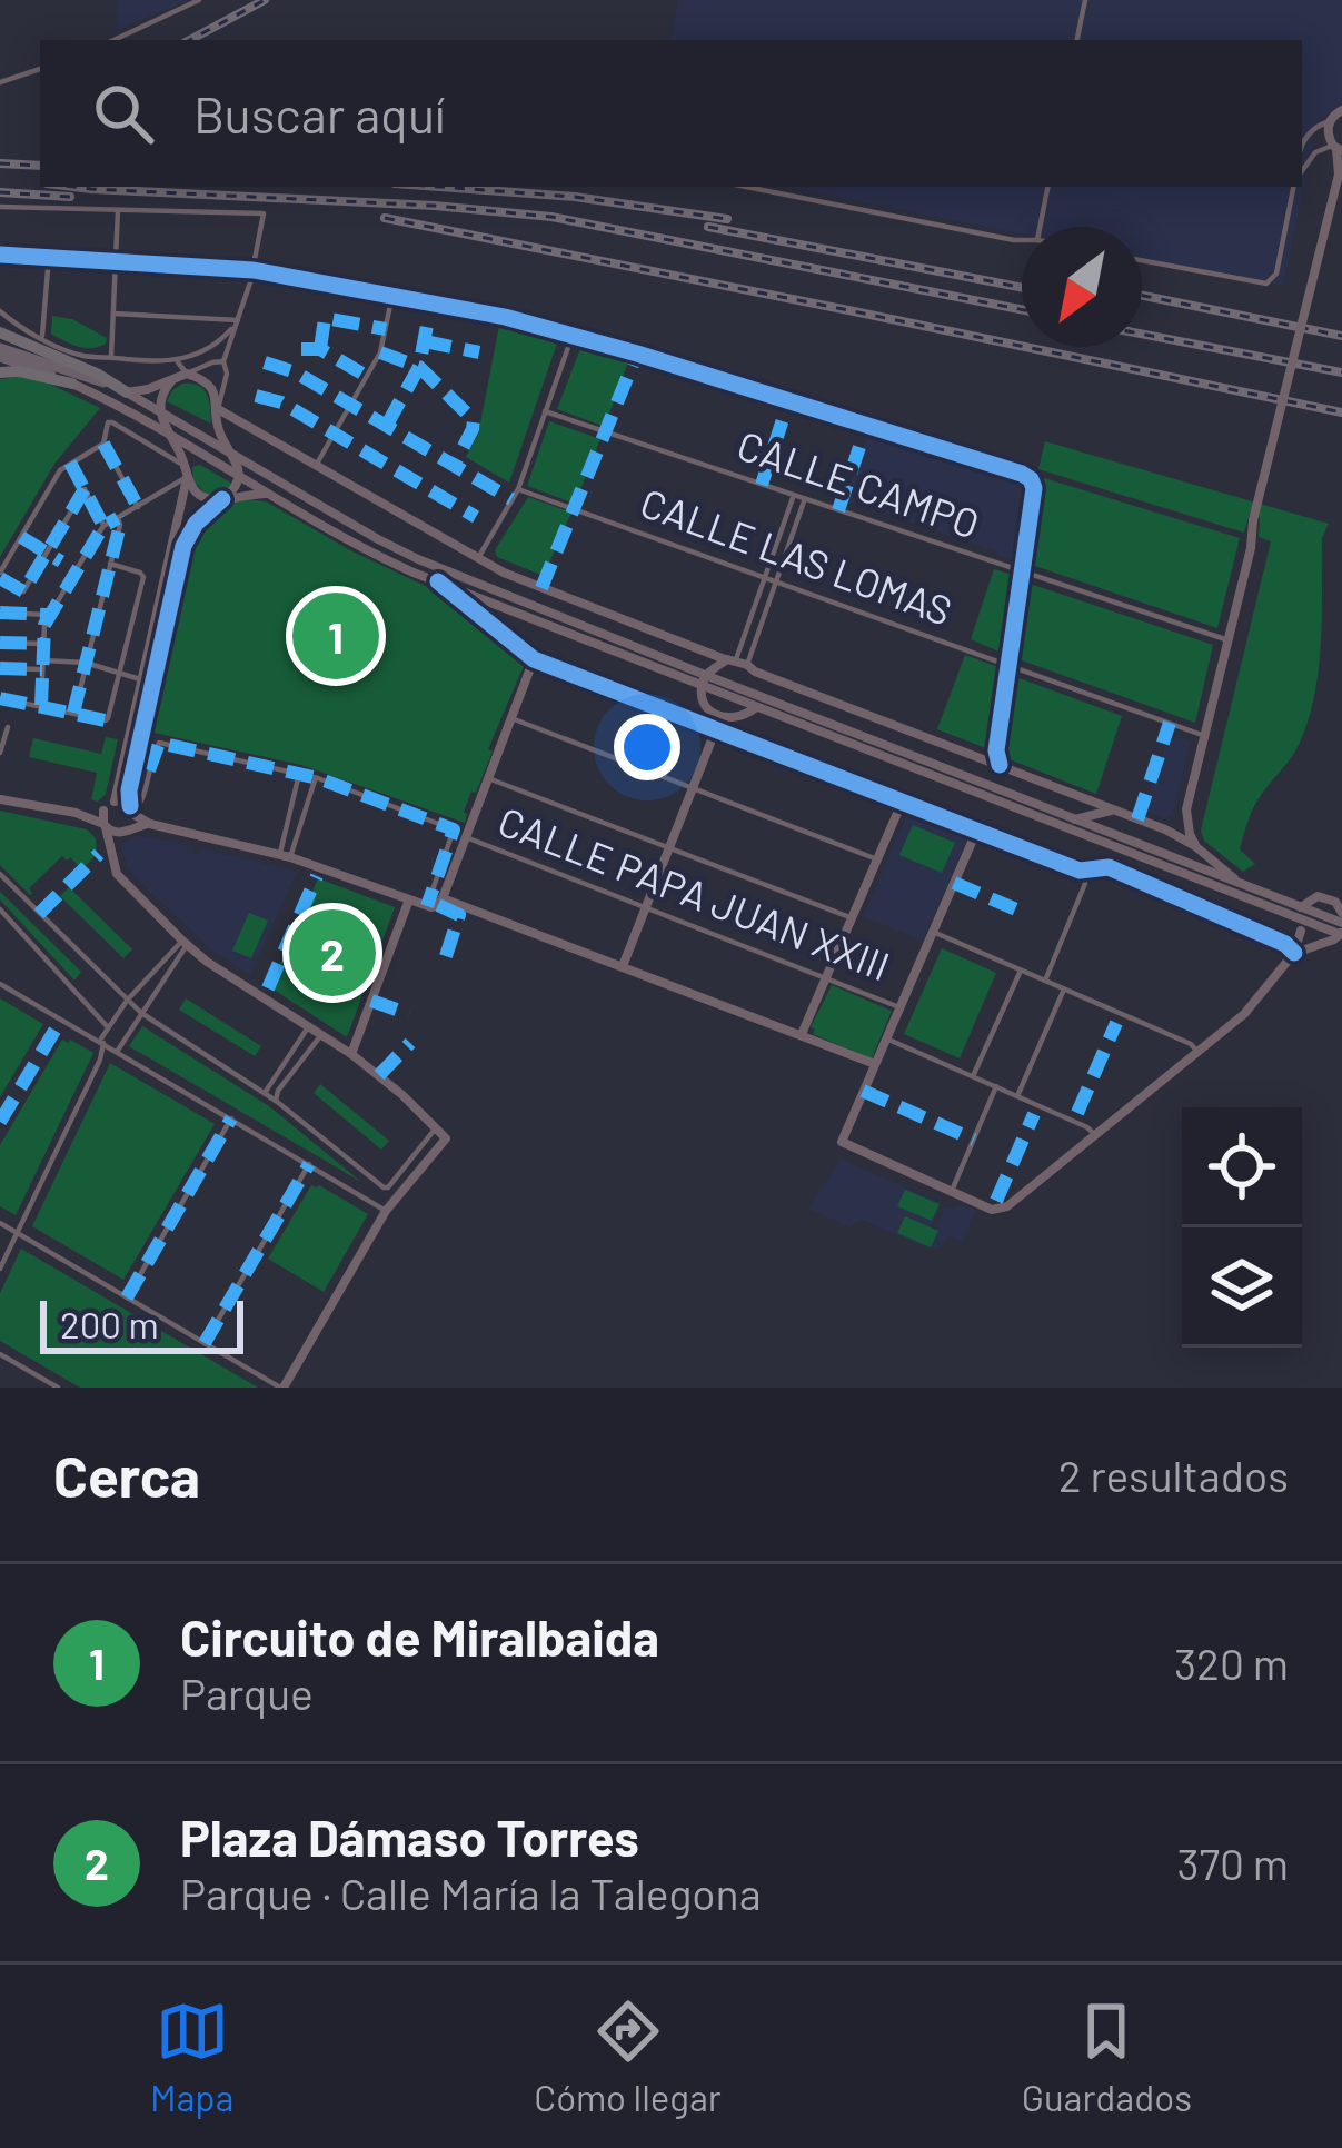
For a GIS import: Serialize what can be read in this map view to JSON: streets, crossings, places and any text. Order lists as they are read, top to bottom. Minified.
{"streets":{"street":["CALLE CAMPO","CALLE LAS LOMAS","CALLE PAPA JUAN XXIII"]},"scale_bar":"200 m","north":"bottom left","page":{"search":"Buscar aquí","pins":["1","2"],"scale":"200 m","heading":["Cerca","2 resultados"],"list":[{"mark":"1","name":"Circuito de Miralbaida","note":"Parque","value":"320 m"},{"mark":"2","name":"Plaza Dámaso Torres","note":"Parque · Calle María la Talegona","value":"370 m"}],"nav":["Mapa","Cómo llegar","Guardados"]}}
